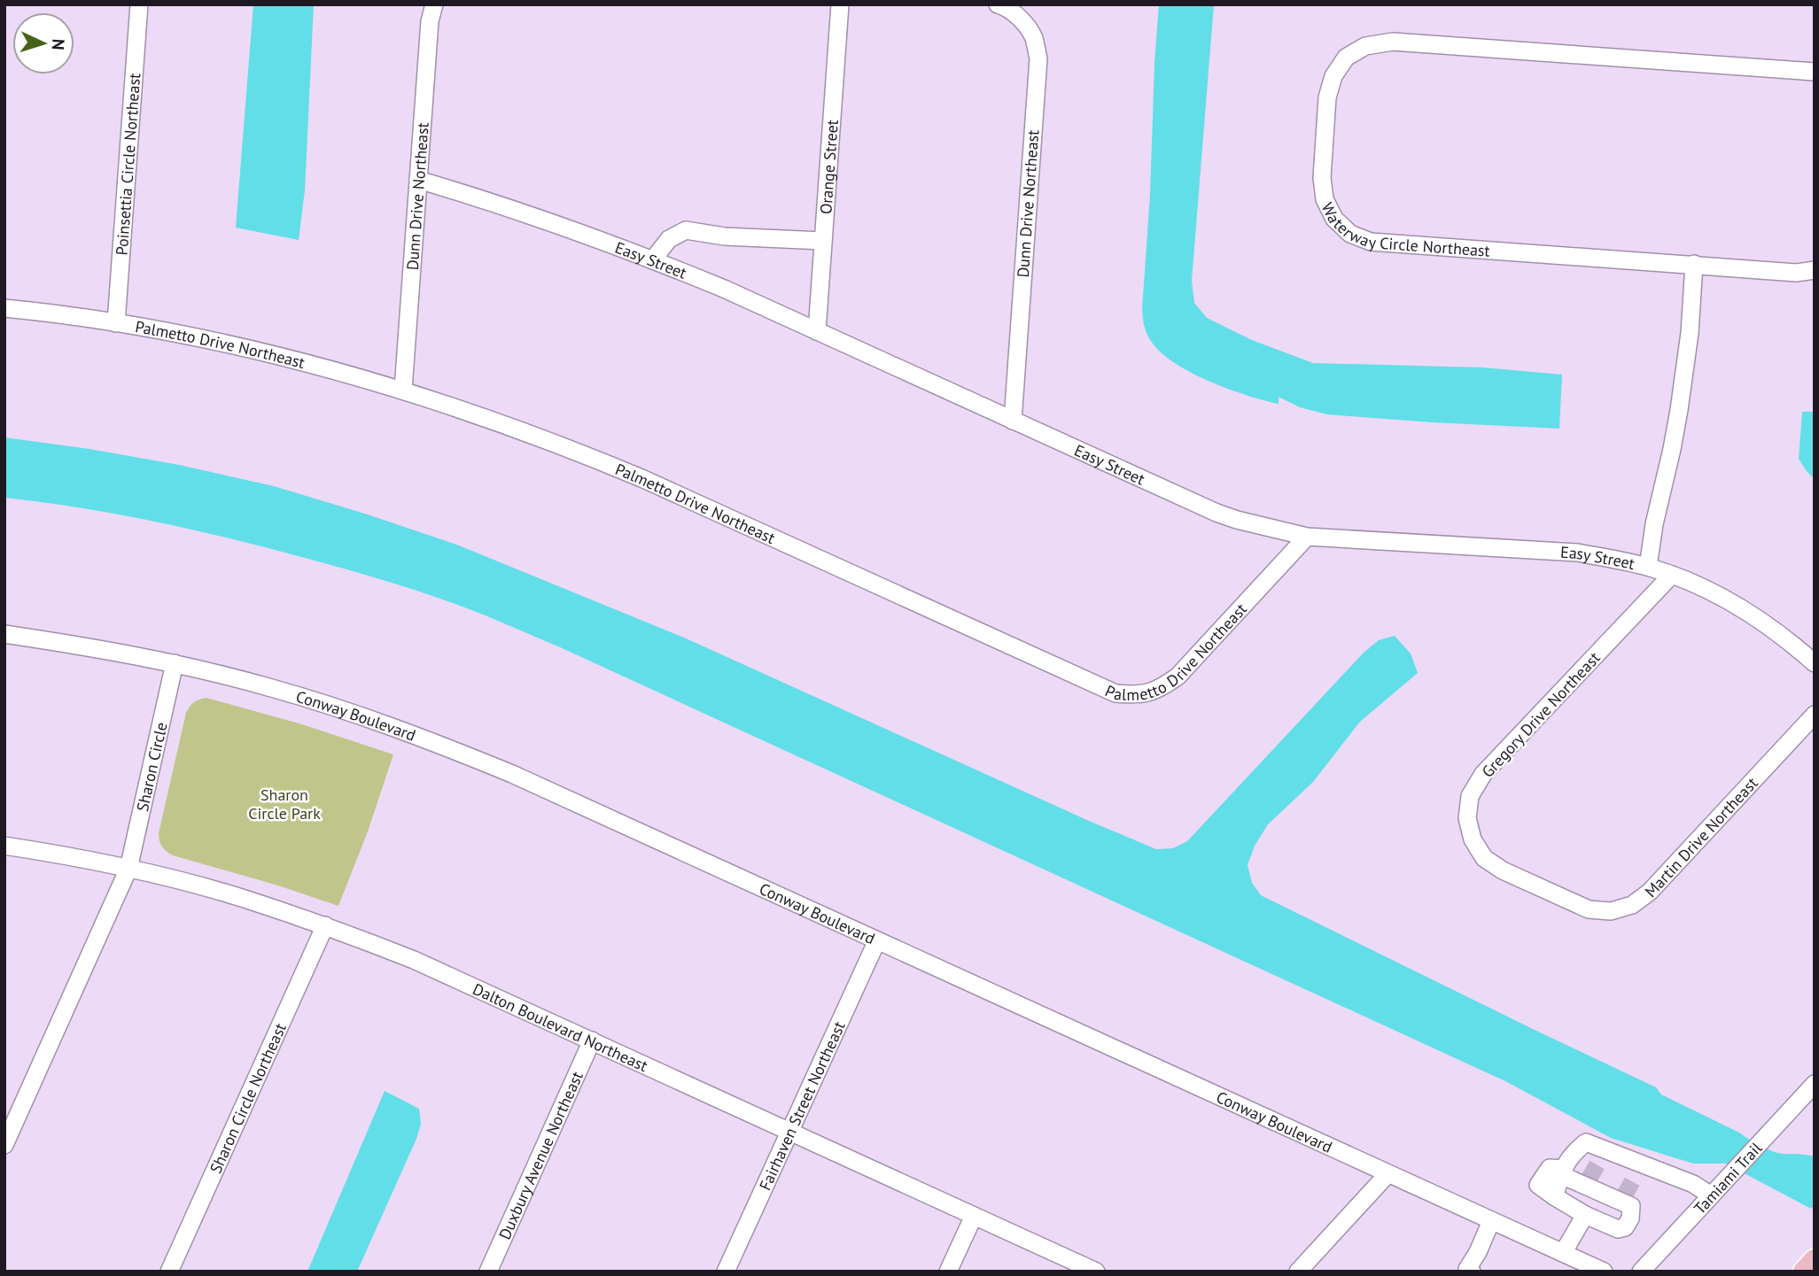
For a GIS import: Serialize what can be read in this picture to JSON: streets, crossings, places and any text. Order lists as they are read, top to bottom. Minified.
{"streets":{"street":["Poinsettia Circle Northeast","Orange Street","Dunn Drive Northeast","Waterway Circle Northeast","Easy Street","Palmetto Drive Northeast","Gregory Drive Northeast","Conway Boulevard","Sharon Circle","Martin Drive Northeast","Dalton Boulevard Northeast","Sharon Circle Northeast","Fairhaven Street Northeast","Duxbury Avenue Northeast","Tamiami Trail"]},"crossings":[["Poinsettia Circle Northeast","Palmetto Drive Northeast"],["Orange Street","Easy Street"],["Dunn Drive Northeast","Easy Street"],["Dunn Drive Northeast","Palmetto Drive Northeast"],["Easy Street","Palmetto Drive Northeast"],["Easy Street","Gregory Drive Northeast"],["Gregory Drive Northeast","Martin Drive Northeast"],["Conway Boulevard","Sharon Circle"],["Conway Boulevard","Fairhaven Street Northeast"],["Sharon Circle","Dalton Boulevard Northeast"],["Dalton Boulevard Northeast","Sharon Circle Northeast"],["Dalton Boulevard Northeast","Fairhaven Street Northeast"],["Dalton Boulevard Northeast","Duxbury Avenue Northeast"]],"parks":["Sharon Circle Park"],"north":"right"}
